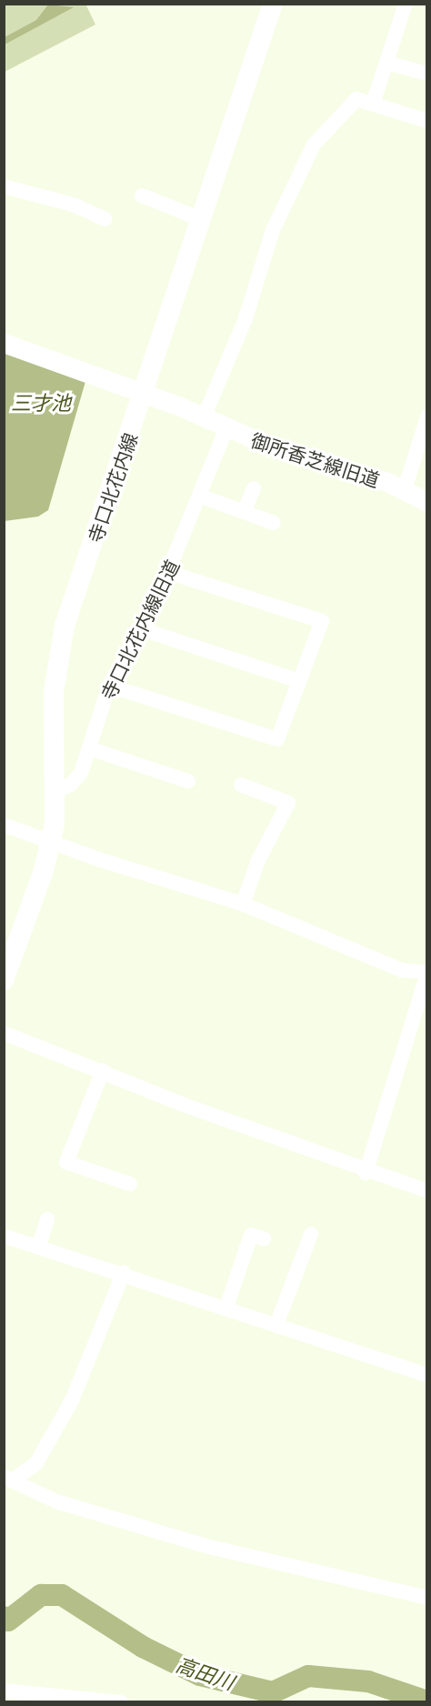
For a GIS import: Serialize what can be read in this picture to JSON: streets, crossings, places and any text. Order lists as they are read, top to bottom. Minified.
{"streets":{"main road":["寺口北花内線"],"street":["御所香芝線旧道","寺口北花内線旧道"]},"crossings":[["御所香芝線旧道","寺口北花内線"],["御所香芝線旧道","寺口北花内線旧道"],["寺口北花内線","寺口北花内線旧道"]],"water":["三才池","高田川"]}
